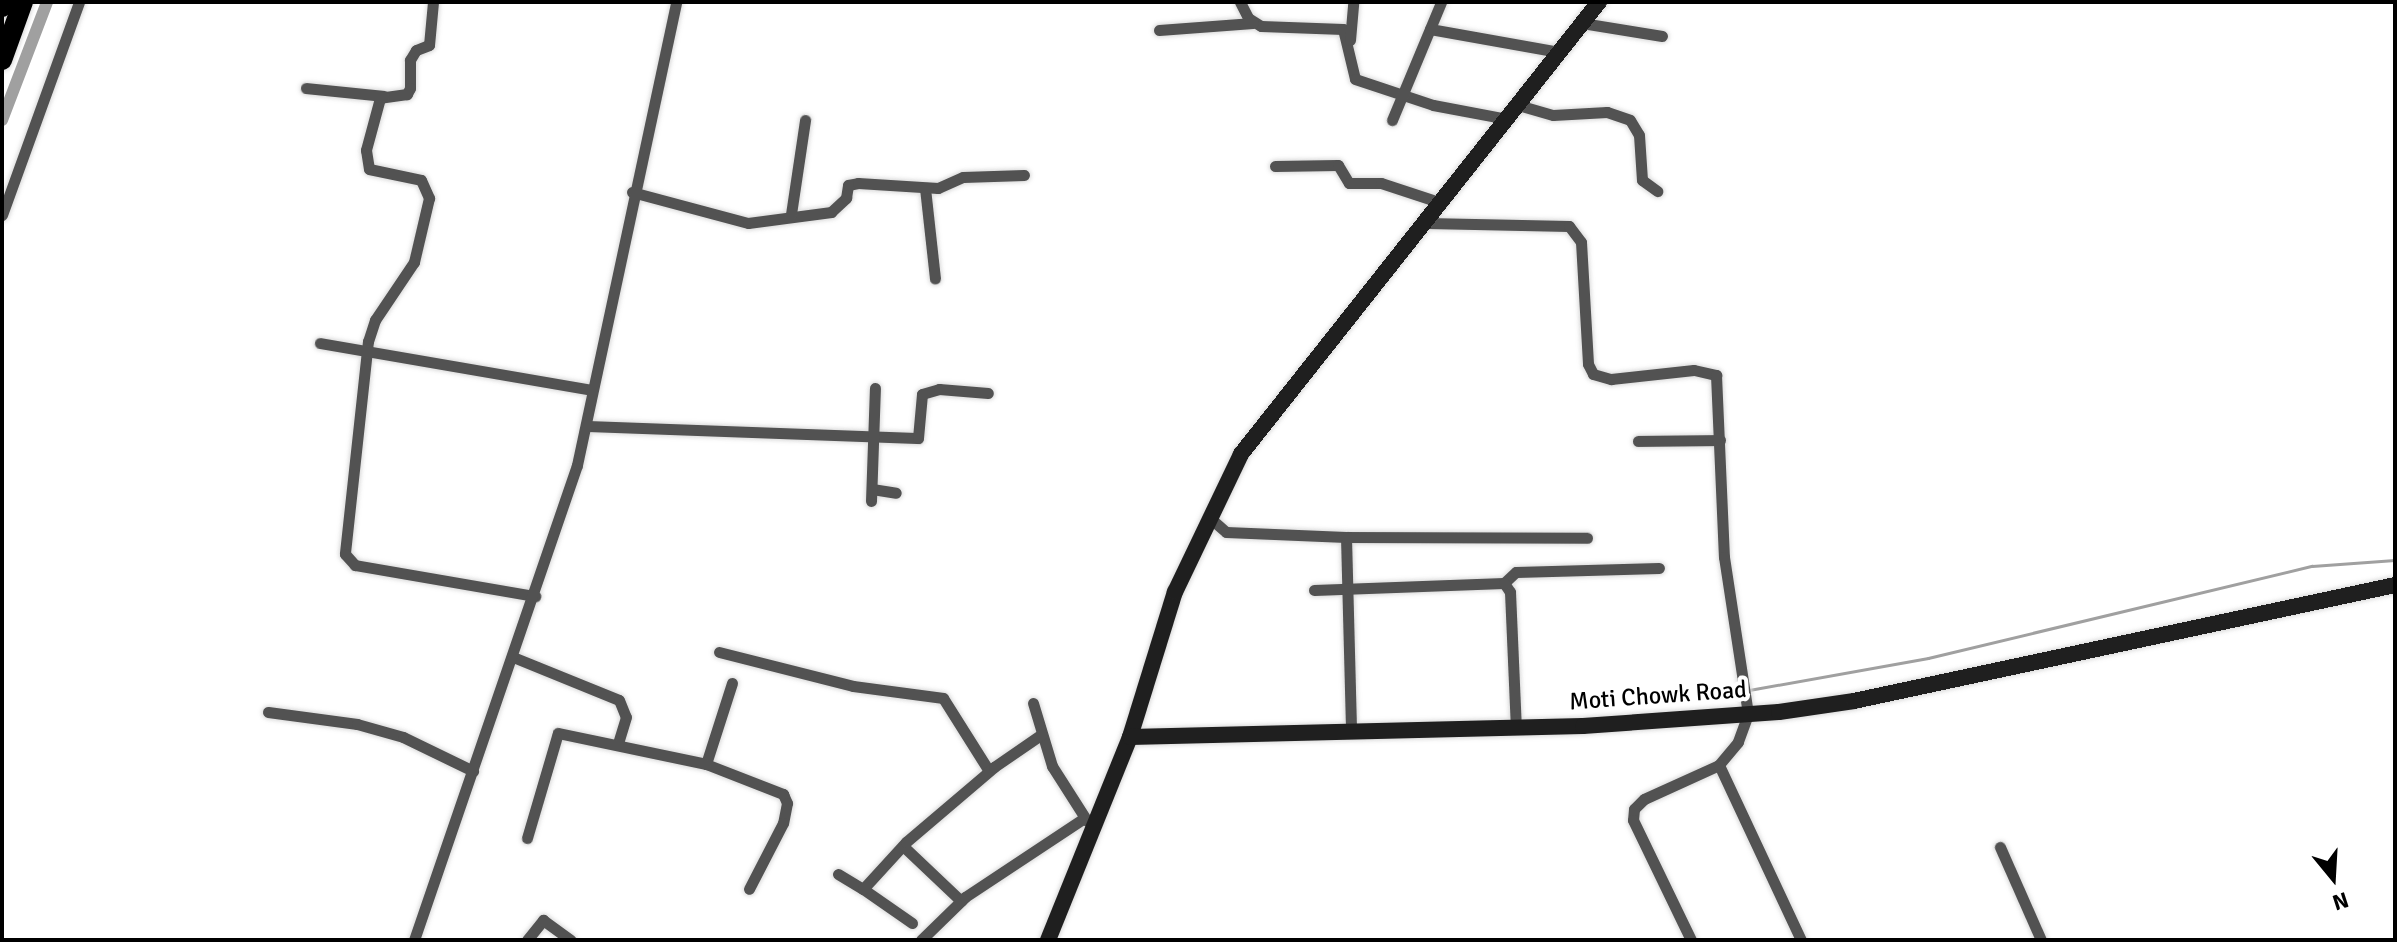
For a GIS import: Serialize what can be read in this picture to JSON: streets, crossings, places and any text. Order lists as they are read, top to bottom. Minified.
{"streets":{"street":["Moti Chowk Road"]},"north":"bottom"}
